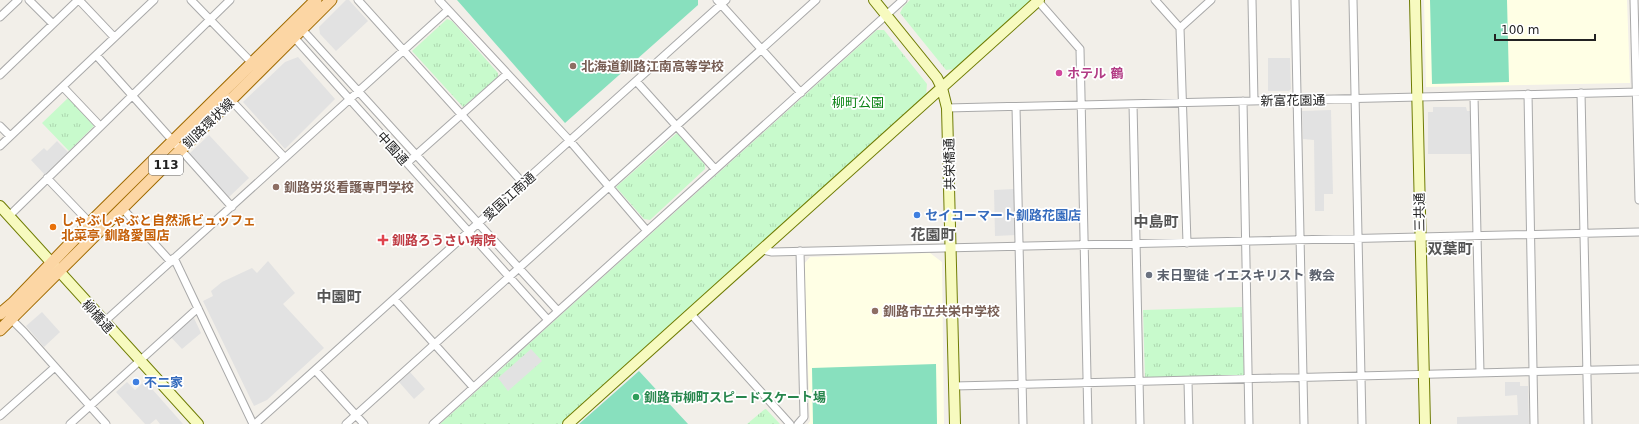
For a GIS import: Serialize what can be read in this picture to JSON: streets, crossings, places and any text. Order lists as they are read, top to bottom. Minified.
{"streets":{"main road":["釧路環状線","113"],"street":["新富花園通","中園通","共栄橋通","愛国江南通","三共通","柳橋通"]},"crossings":[["新富花園通","共栄橋通"],["新富花園通","三共通"],["釧路環状線","中園通"],["釧路環状線","柳橋通"],["中園通","愛国江南通"]],"districts":["中島町","花園町","双葉町","中園町"],"parks":["柳町公園"],"places":{"other":["北海道釧路江南高等学校","ホテル 鶴","釧路労災看護専門学校","セイコーマート釧路花園店","しゃぶしゃぶと自然派ビュッフェ 北菜亭 釧路愛国店","末日聖徒 イエスキリスト 教会","釧路市立共栄中学校","不二家","釧路市柳町スピードスケート場"],"health":["釧路ろうさい病院"]},"scale_bar":"100 m"}
